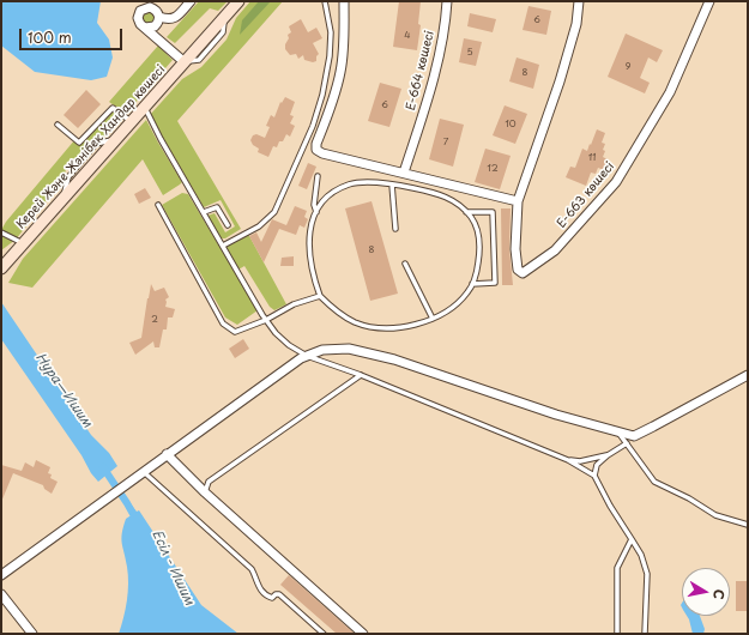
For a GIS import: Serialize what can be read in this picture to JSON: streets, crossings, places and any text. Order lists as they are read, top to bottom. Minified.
{"streets":{"main road":["Керей Және Жәнібек Хандар көшесі"],"street":["Е-664 көшесі","Е-663 көшесі"]},"water":["Нура—Ишим","Есіл - Ишим"],"house_numbers":["6","4","5","9","8","6","10","7","11","12","8","2"],"scale_bar":"100 m","north":"right"}
